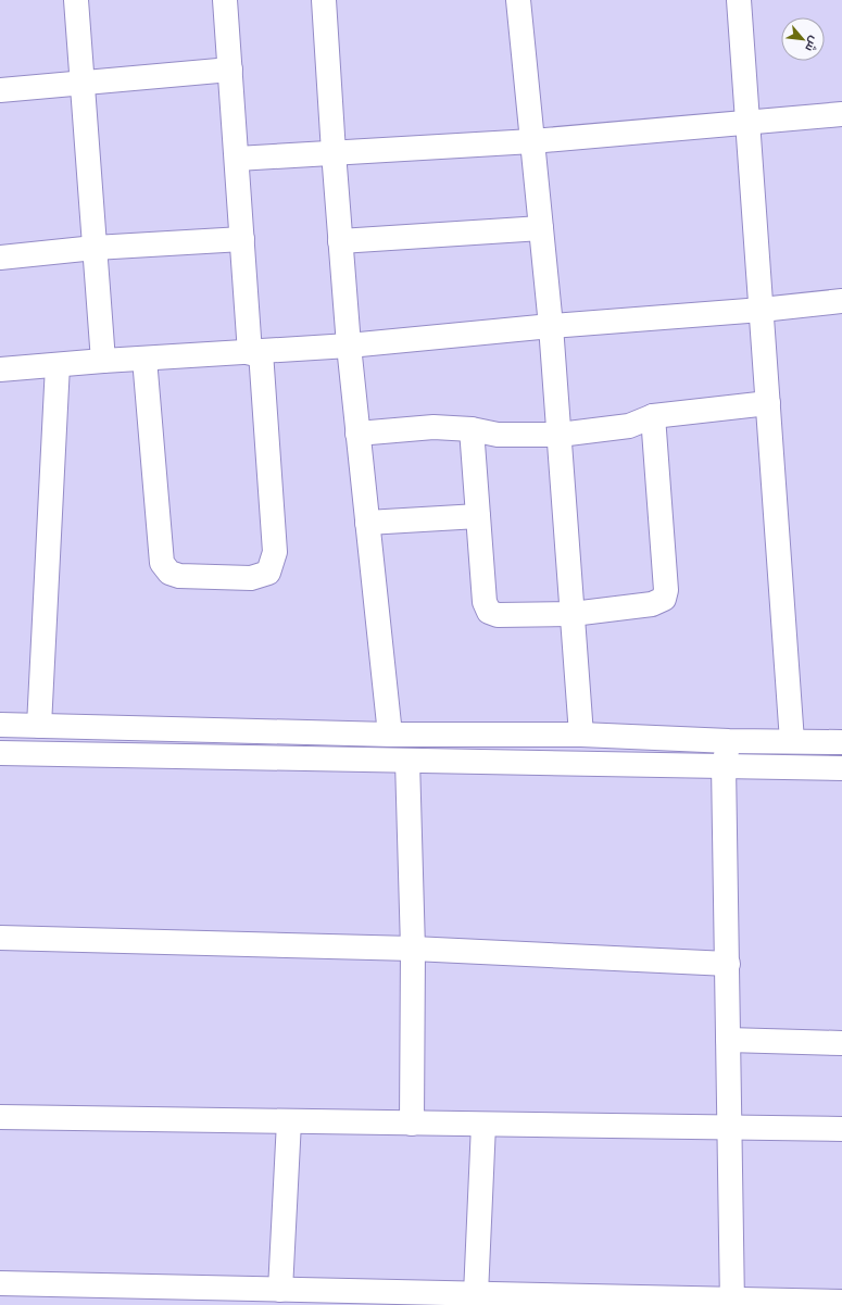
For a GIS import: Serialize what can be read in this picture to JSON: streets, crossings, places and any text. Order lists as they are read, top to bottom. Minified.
{"north":"bottom right"}
